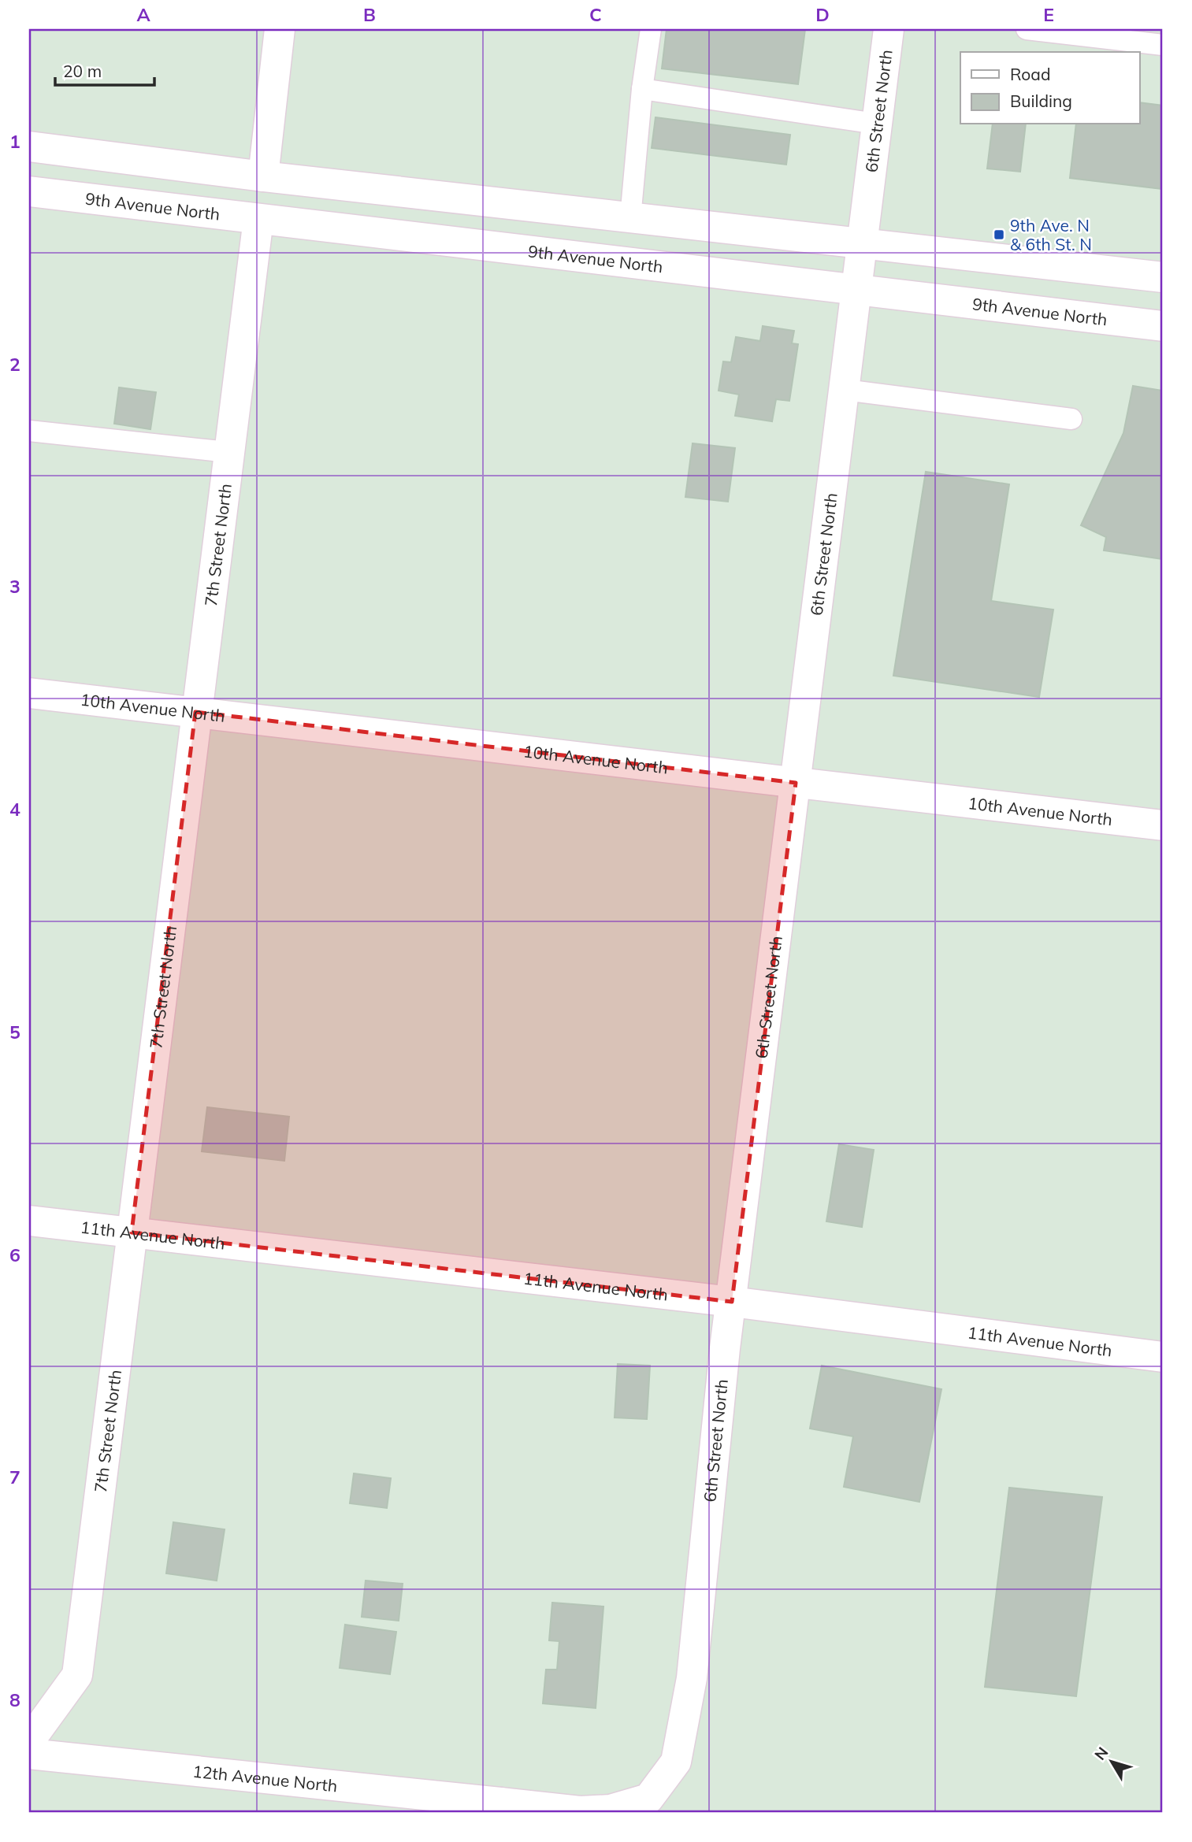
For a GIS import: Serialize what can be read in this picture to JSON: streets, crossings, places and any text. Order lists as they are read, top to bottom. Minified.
{"streets":{"street":["6th Street North","9th Avenue North","7th Street North","10th Avenue North","11th Avenue North","12th Avenue North"]},"crossings":[["6th Street North","9th Avenue North"],["6th Street North","10th Avenue North"],["6th Street North","11th Avenue North"],["6th Street North","12th Avenue North"],["9th Avenue North","7th Street North"],["7th Street North","10th Avenue North"],["7th Street North","11th Avenue North"]],"places":{"transit":["9th Ave. N & 6th St. N"]},"legend":["Road","Building"],"scale_bar":"20 m","north":"top left","grid":{"columns":["A","B","C","D","E"],"rows":["1","2","3","4","5","6","7","8"]}}
